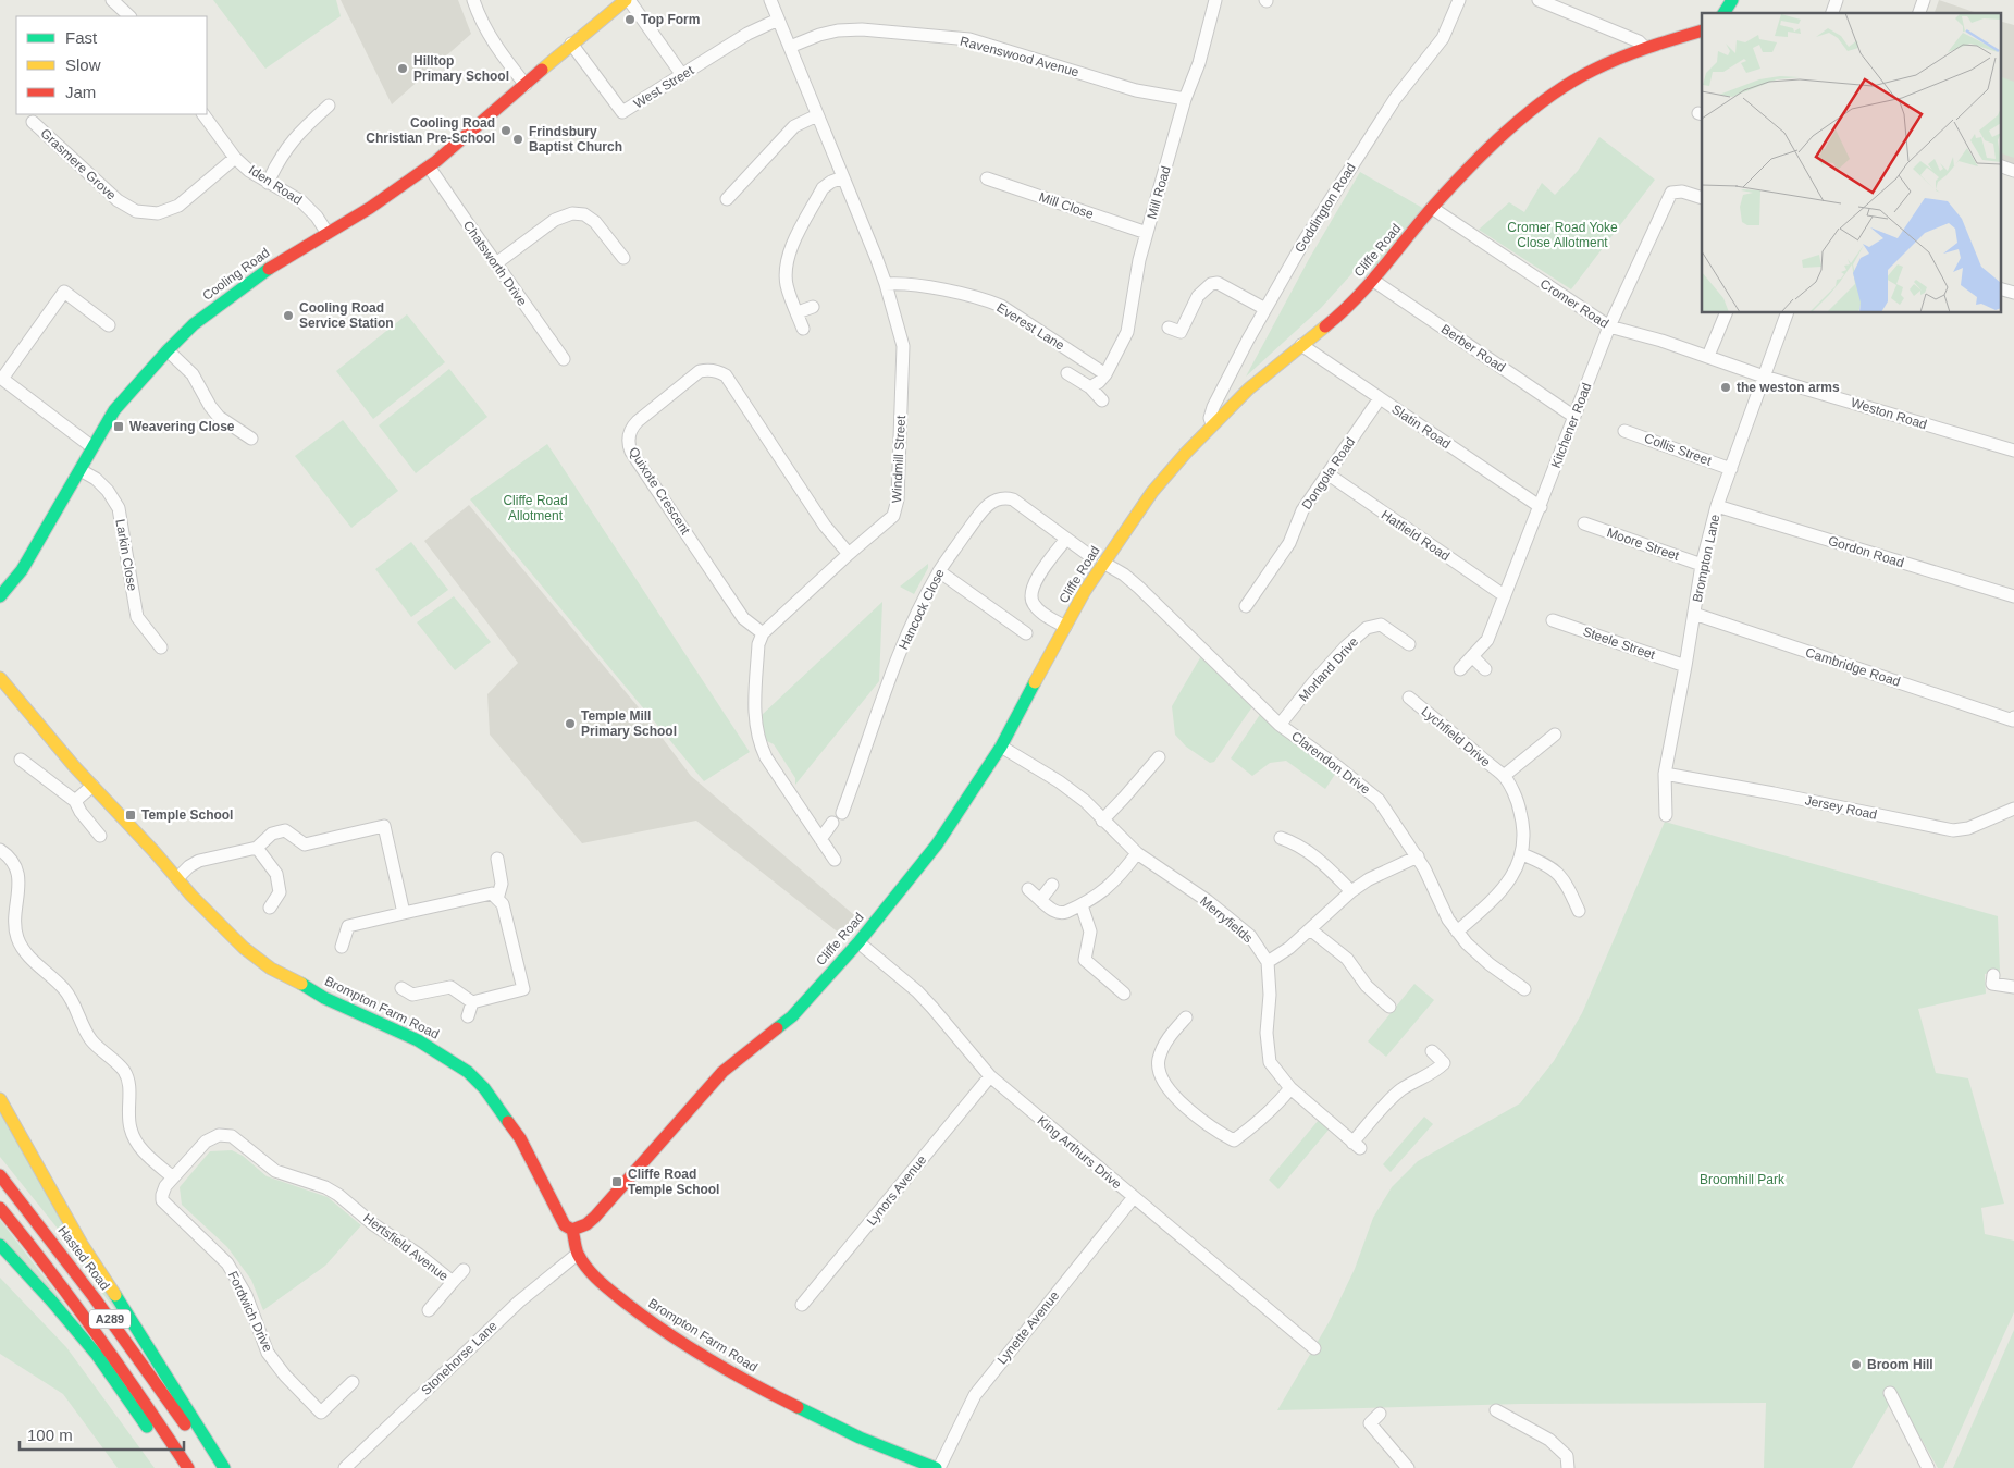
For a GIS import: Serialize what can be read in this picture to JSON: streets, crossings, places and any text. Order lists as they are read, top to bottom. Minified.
{"streets":{"main road":["Cliffe Road","Cooling Road","Brompton Farm Road","Hasted Road","A289"],"street":["Ravenswood Avenue","West Street","Grasmere Grove","Iden Road","Mill Road","Mill Close","Goddington Road","Chatsworth Drive","Cromer Road","Everest Lane","Berber Road","Weston Road","Kitchener Road","Slatin Road","Collis Street","Windmill Street","Dongola Road","Quixote Crescent","Hatfield Road","Moore Street","Gordon Road","Larkin Close","Brompton Lane","Hancock Close","Steele Street","Cambridge Road","Morland Drive","Lychfield Drive","Clarendon Drive","Jersey Road","Merryfields","King Arthurs Drive","Lynors Avenue","Hertsfield Avenue","Fordwich Drive","Lynette Avenue","Stonehorse Lane"]},"crossings":[["Ravenswood Avenue","Mill Road"],["Ravenswood Avenue","Windmill Street"],["West Street","Cooling Road"],["West Street","Windmill Street"],["Grasmere Grove","Iden Road"],["Iden Road","Cooling Road"],["Mill Road","Mill Close"],["Mill Road","Everest Lane"],["Goddington Road","Cliffe Road"],["Cliffe Road","Cromer Road"],["Cliffe Road","Berber Road"],["Cliffe Road","Slatin Road"],["Cliffe Road","Clarendon Drive"],["Cliffe Road","Merryfields"],["Cliffe Road","Brompton Farm Road"],["Cliffe Road","King Arthurs Drive"],["Chatsworth Drive","Cooling Road"],["Cooling Road","Larkin Close"],["Cromer Road","Weston Road"],["Cromer Road","Kitchener Road"],["Cromer Road","Brompton Lane"],["Everest Lane","Windmill Street"],["Berber Road","Kitchener Road"],["Weston Road","Brompton Lane"],["Kitchener Road","Slatin Road"],["Kitchener Road","Hatfield Road"],["Slatin Road","Dongola Road"],["Collis Street","Brompton Lane"],["Windmill Street","Quixote Crescent"],["Dongola Road","Hatfield Road"],["Moore Street","Brompton Lane"],["Gordon Road","Brompton Lane"],["Brompton Lane","Steele Street"],["Brompton Lane","Cambridge Road"],["Brompton Lane","Jersey Road"],["Morland Drive","Clarendon Drive"],["Lychfield Drive","Clarendon Drive"],["Brompton Farm Road","Lynette Avenue"],["Brompton Farm Road","Stonehorse Lane"],["King Arthurs Drive","Lynors Avenue"],["King Arthurs Drive","Lynette Avenue"],["Hertsfield Avenue","Fordwich Drive"]],"parks":["Cromer Road Yoke Close Allotment","Cliffe Road Allotment","Broomhill Park"],"places":{"other":["Top Form","Hilltop Primary School","Cooling Road Christian Pre-School","Frindsbury Baptist Church","Cooling Road Service Station","the weston arms","Temple Mill Primary School","Broom Hill"],"transit":["Weavering Close","Temple School","Cliffe Road Temple School"]},"legend":["Fast","Slow","Jam"],"scale_bar":"100 m"}
